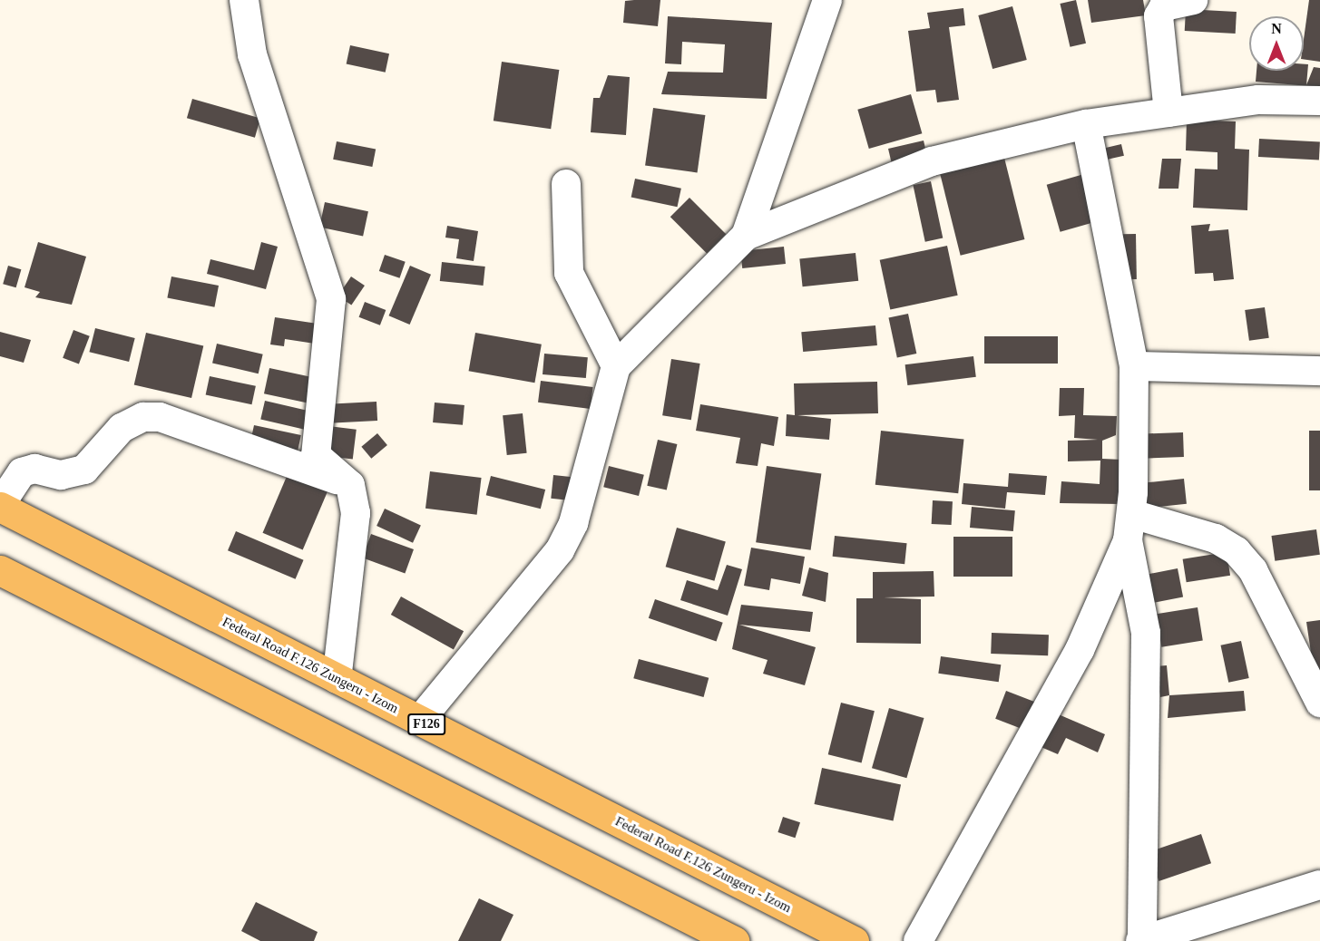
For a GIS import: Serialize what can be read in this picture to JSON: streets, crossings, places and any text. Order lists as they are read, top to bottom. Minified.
{"streets":{"main road":["Federal Road F.126 Zungeru - Izom","F126"]},"north":"top"}
